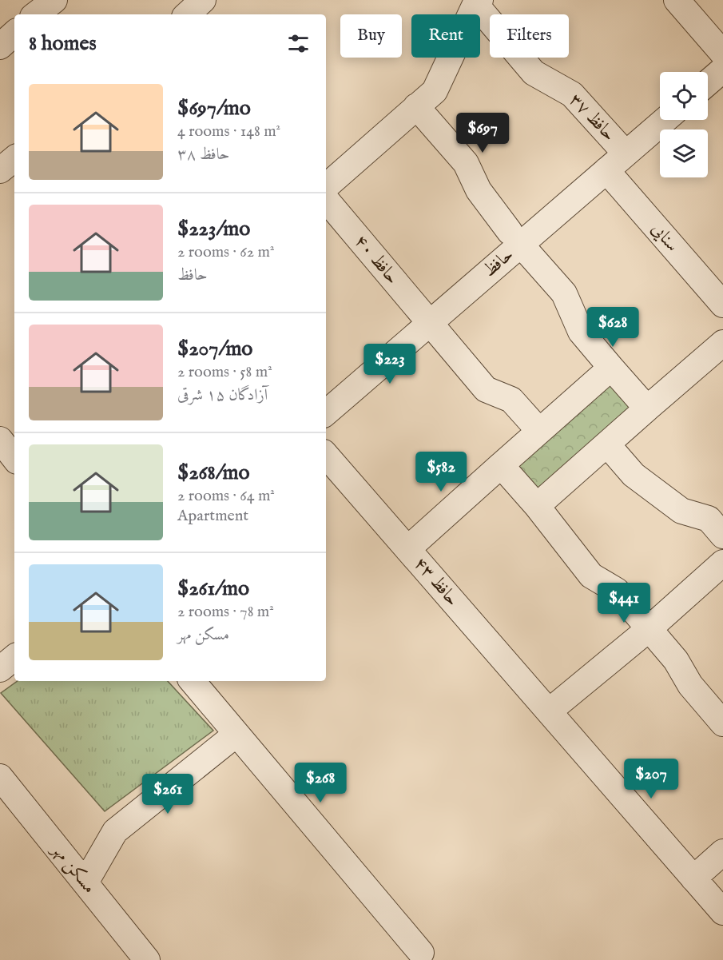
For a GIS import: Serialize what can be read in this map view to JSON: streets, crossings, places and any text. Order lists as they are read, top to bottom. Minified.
{"streets":{"street":["حافظ ۳۷","سنایی","حافظ ۴۰","حافظ","حافظ ۴۳","مسکن مهر"]},"crossings":[["حافظ ۳۷","حافظ"],["سنایی","حافظ"],["حافظ ۴۰","حافظ"]],"page":{"chip":["Buy","Rent","Filters"],"heading":"8 homes","list":[{"name":"$697/mo","note":"4 rooms · 148 m² · حافظ ۳۸"},{"name":"$223/mo","note":"2 rooms · 62 m² · حافظ"},{"name":"$207/mo","note":"2 rooms · 58 m² · آزادگان ۱۵ شرقی"},{"name":"$268/mo","note":"2 rooms · 64 m² · Apartment"},{"name":"$261/mo","note":"2 rooms · 78 m² · مسکن مهر"}],"price":["$697","$628","$223","$582","$441","$207","$268","$261"]}}
